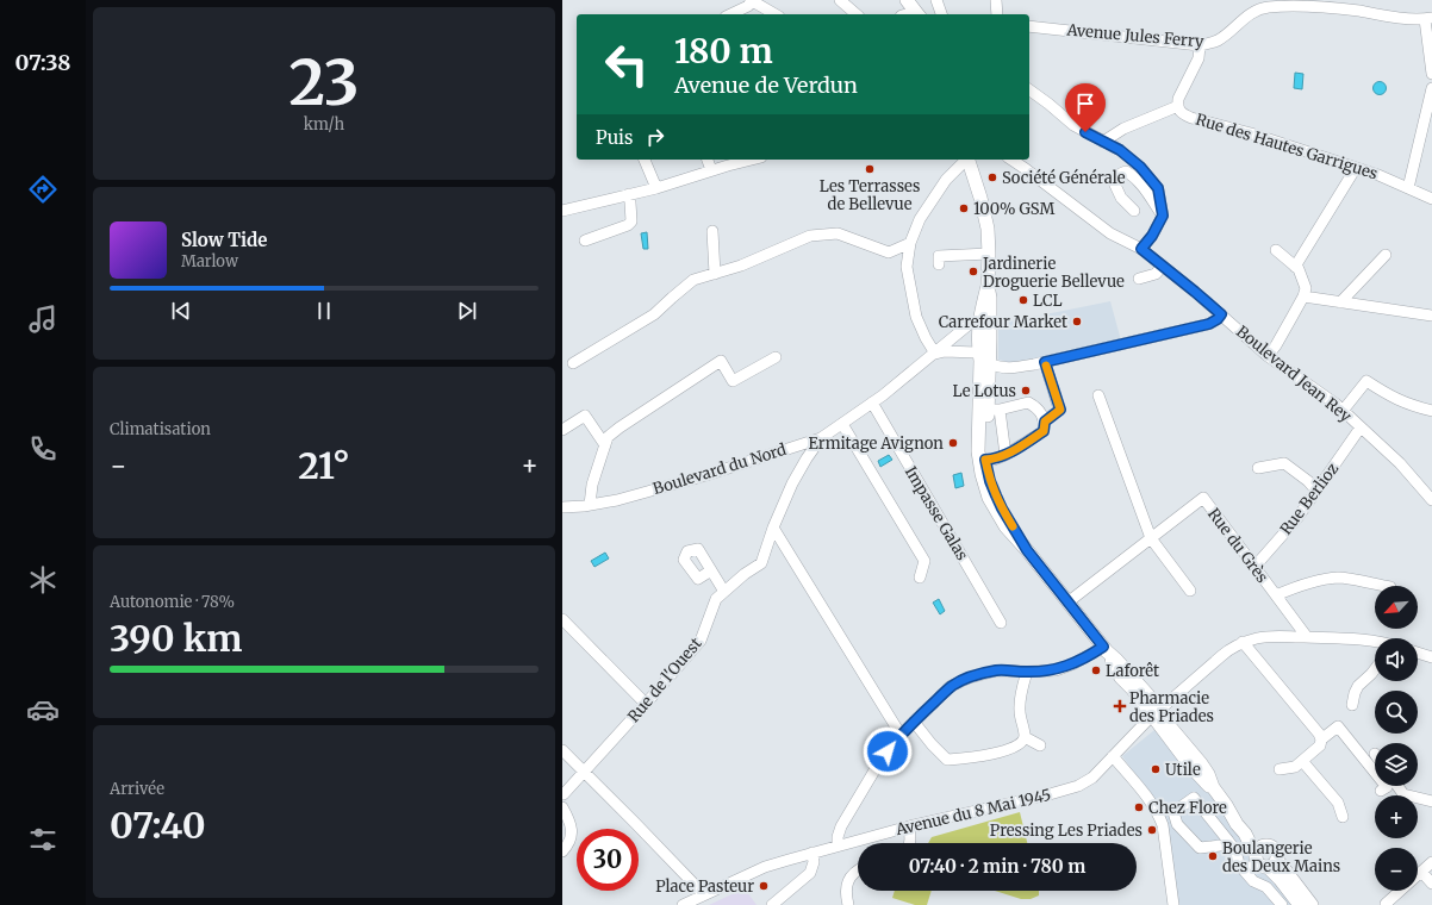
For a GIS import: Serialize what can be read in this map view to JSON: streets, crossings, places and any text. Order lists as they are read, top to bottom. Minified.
{"streets":{"street":["Avenue Jules Ferry","Rue des Hautes Garrigues","Boulevard Jean Rey","Boulevard du Nord","Rue Berlioz","Impasse Galas","Rue du Grès","Rue de l'Ouest","Avenue du 8 Mai 1945"]},"crossings":[["Avenue Jules Ferry","Rue des Hautes Garrigues"],["Boulevard Jean Rey","Rue Berlioz"],["Boulevard du Nord","Impasse Galas"],["Boulevard du Nord","Rue de l'Ouest"],["Rue Berlioz","Rue du Grès"]],"places":{"other":["Les Terrasses de Bellevue","Société Générale","100% GSM","Jardinerie Droguerie Bellevue","LCL","Carrefour Market","Le Lotus","Ermitage Avignon","Laforêt","Utile","Chez Flore","Pressing Les Priades","Boulangerie des Deux Mains","Place Pasteur"],"health":["Pharmacie des Priades"]},"north":"bottom left","page":{"tabs":"07:38","tile":[["23","km/h"],"Climatisation",["Autonomie · 78%","390 km"],["Arrivée","07:40"]],"turn":["180 m","Avenue de Verdun"],"then":"Puis","song":["Slow Tide","Marlow"],"heat":["−","21°","+"],"map_buttons":["+","−"],"limit":"30","trip":"07:40 · 2 min · 780 m"}}
